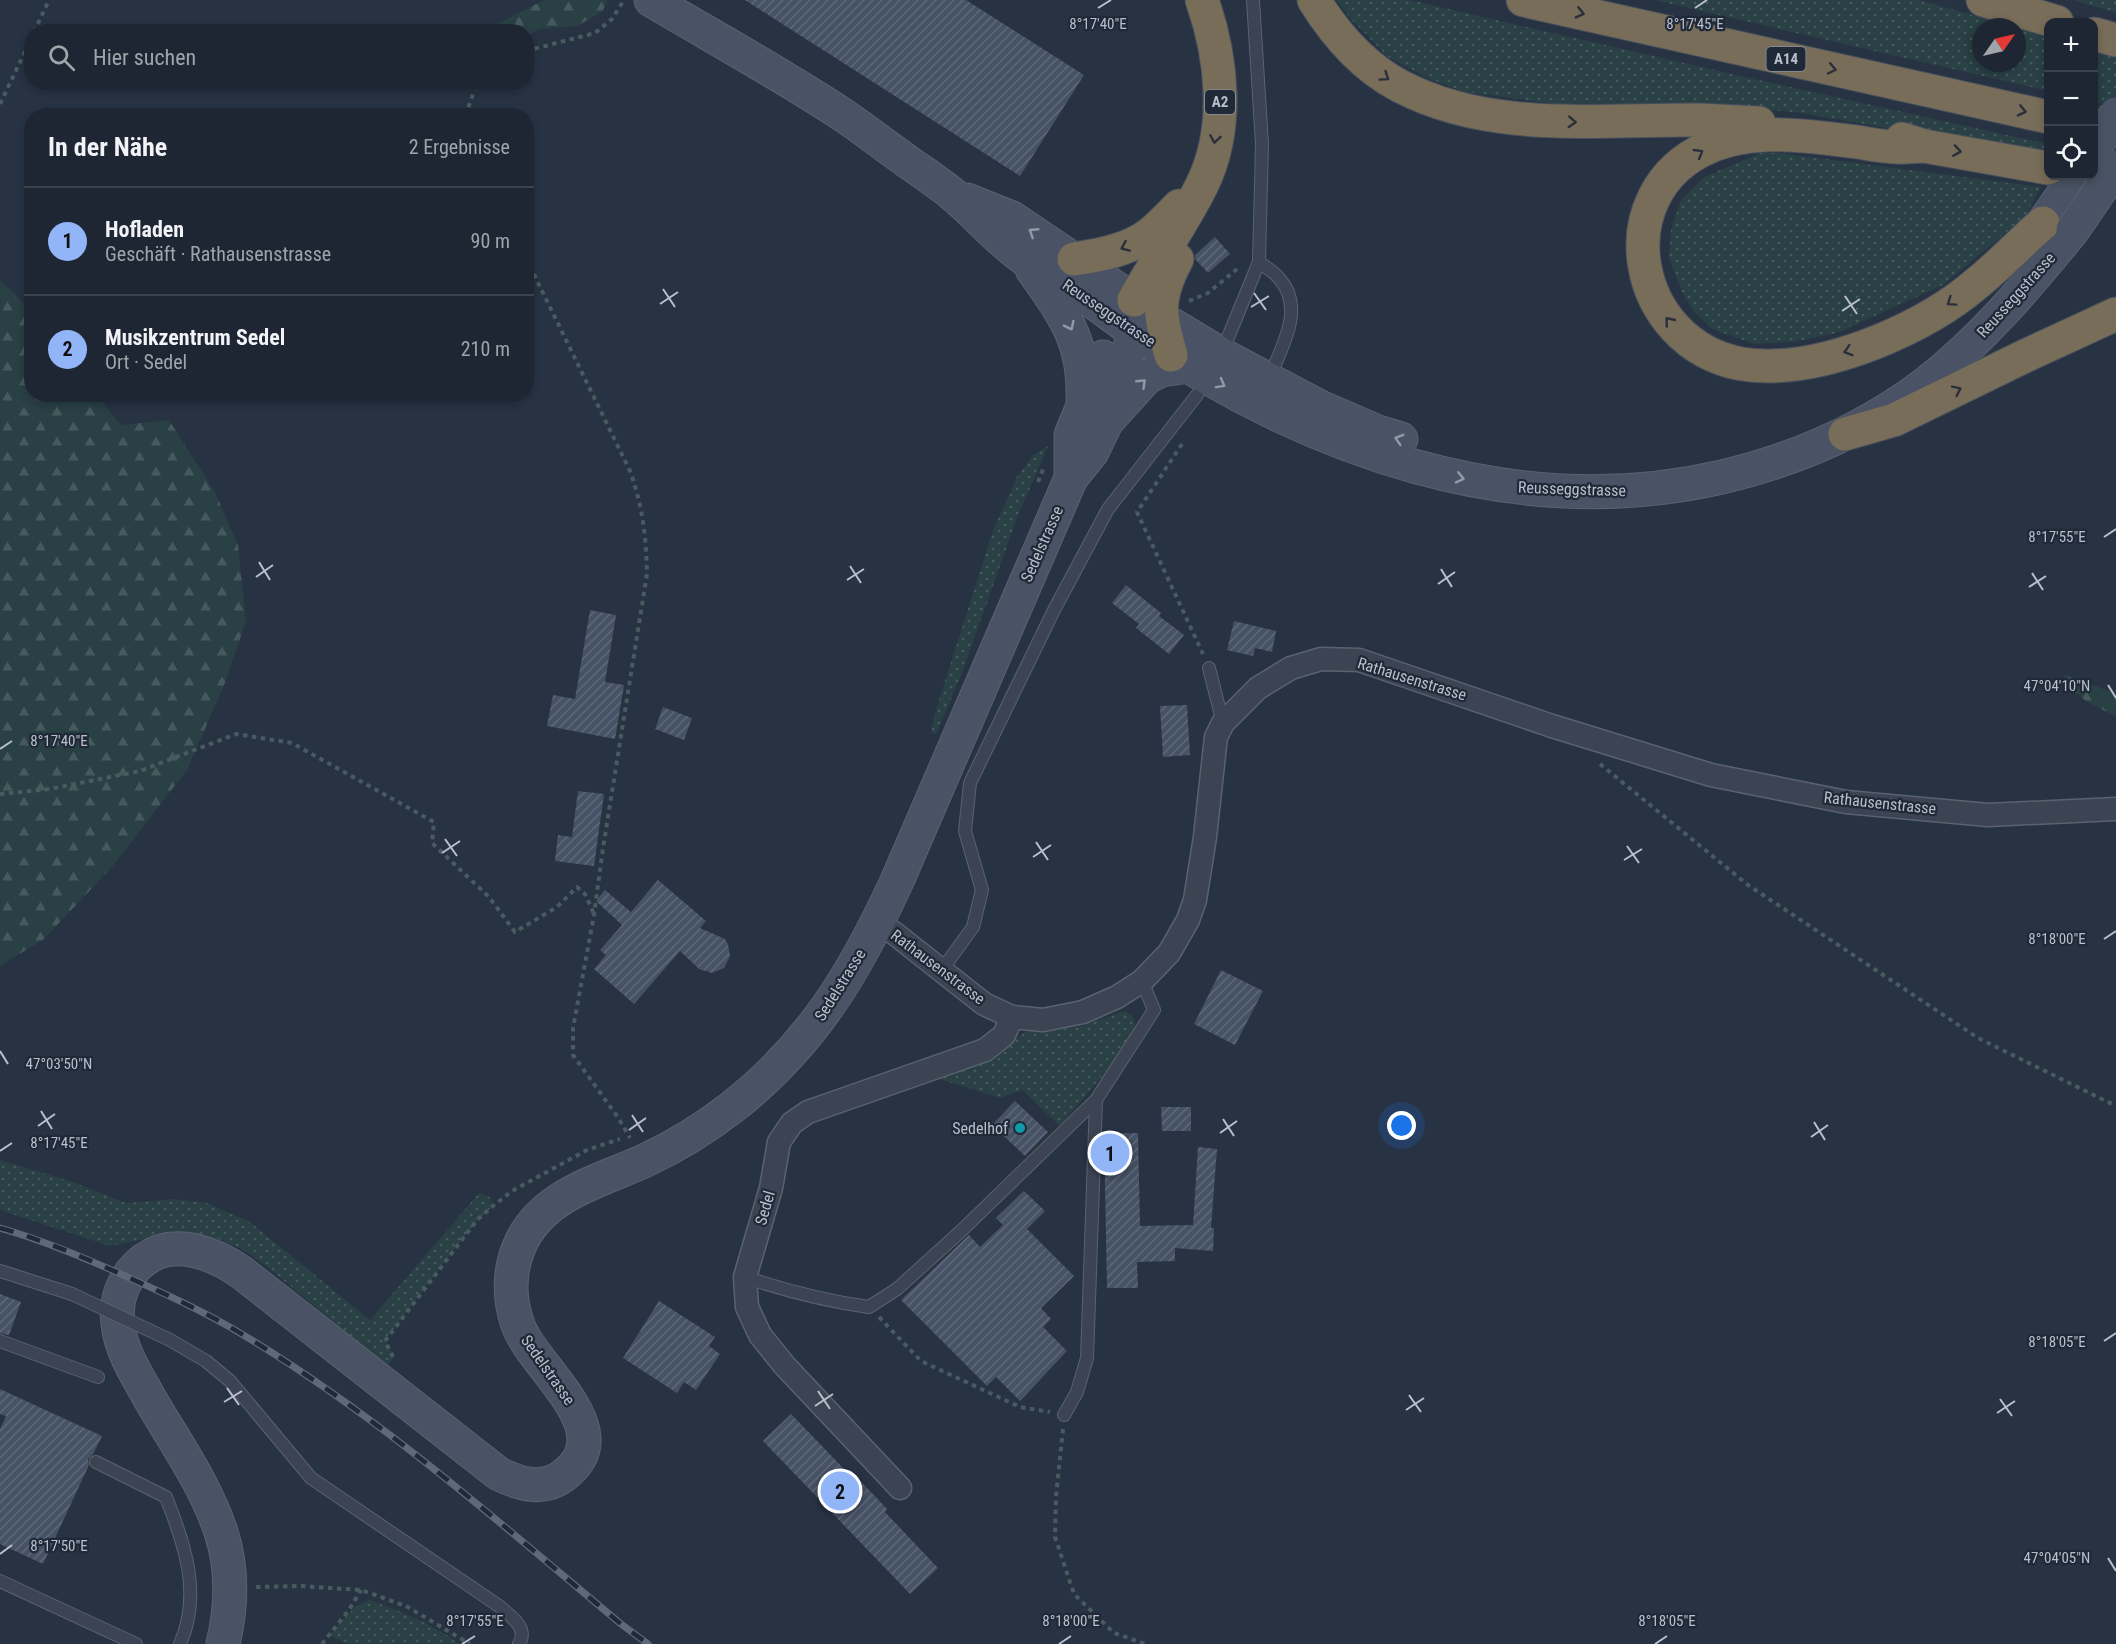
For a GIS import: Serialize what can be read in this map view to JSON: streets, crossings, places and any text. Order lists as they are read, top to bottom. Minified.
{"streets":{"highway":["A14","A2"],"main road":["Reusseggstrasse","Sedelstrasse"],"street":["Rathausenstrasse","Sedel"]},"crossings":[["A2","Reusseggstrasse"],["A2","Sedelstrasse"],["Reusseggstrasse","Sedelstrasse"],["Sedelstrasse","Rathausenstrasse"],["Rathausenstrasse","Sedel"]],"places":["Sedelhof"],"north":"top right","page":{"map_buttons":["+","−"],"search":"Hier suchen","heading":["In der Nähe","2 Ergebnisse"],"list":[{"mark":"1","name":"Hofladen","note":"Geschäft · Rathausenstrasse","value":"90 m"},{"mark":"2","name":"Musikzentrum Sedel","note":"Ort · Sedel","value":"210 m"}],"pins":["1","2"]},"coordinates":["8°17'40\"E","8°17'45\"E","8°17'55\"E","47°04'10\"N","8°18'00\"E","47°03'50\"N","8°18'05\"E","8°17'50\"E","47°04'05\"N"]}
